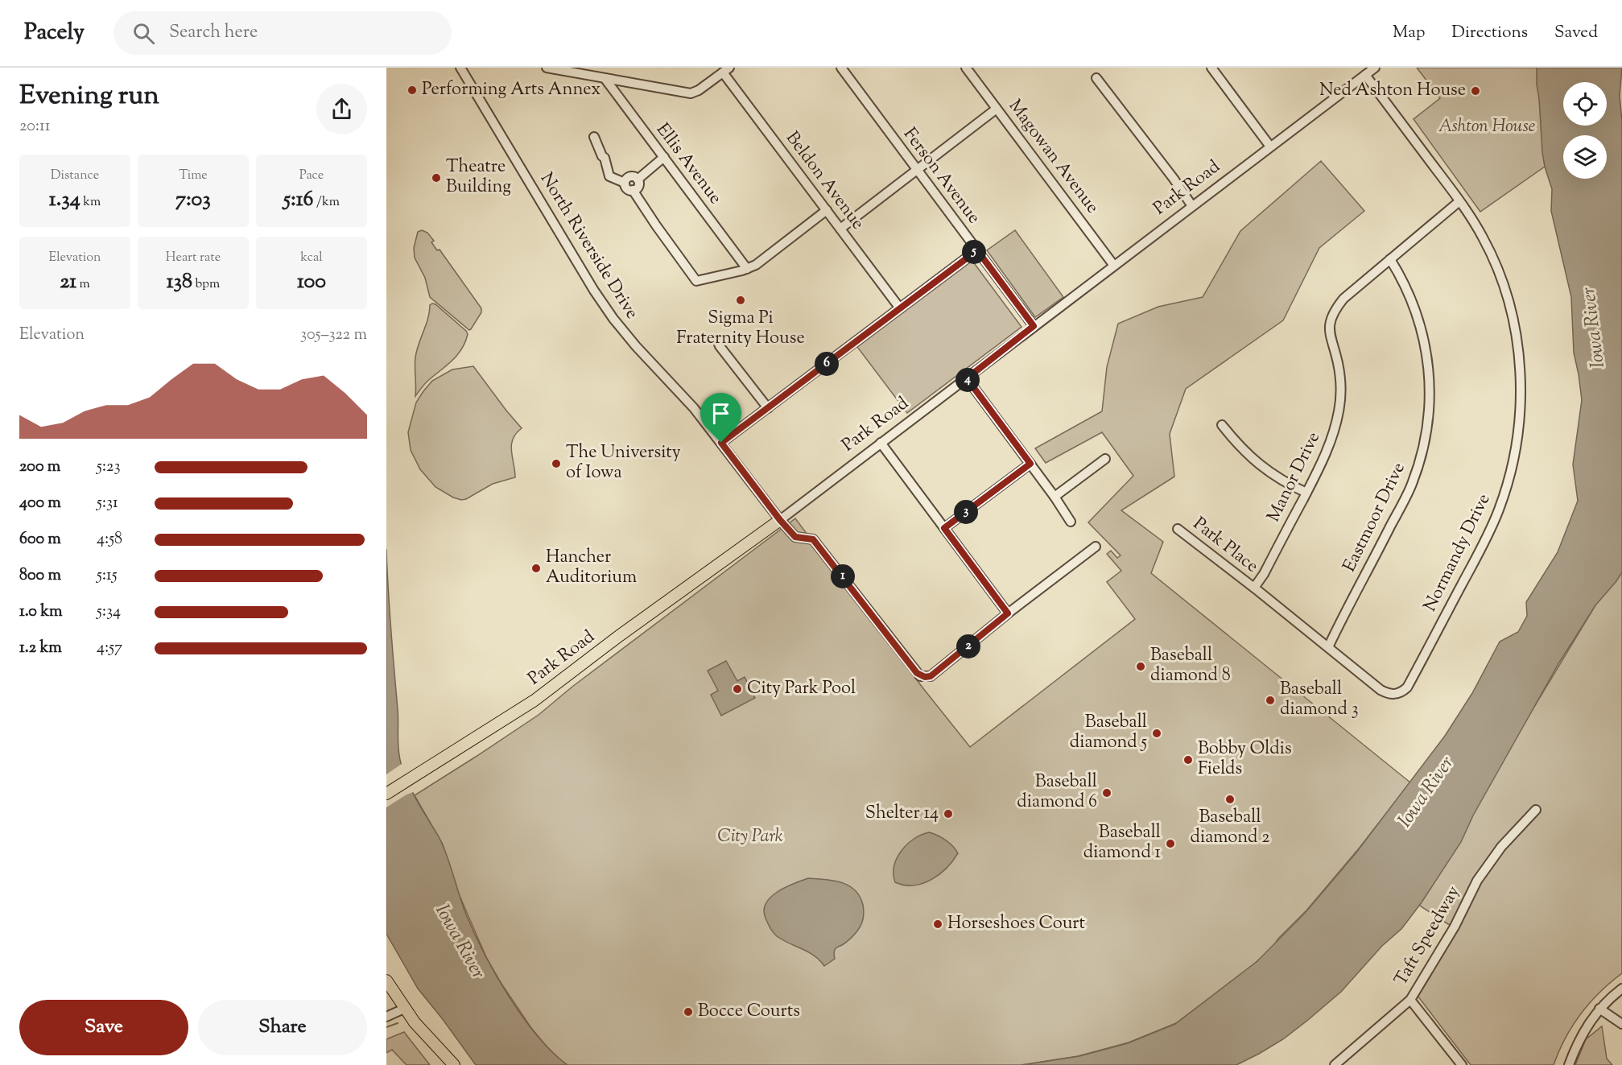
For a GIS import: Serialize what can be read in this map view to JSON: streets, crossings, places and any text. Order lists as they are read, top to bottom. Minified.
{"streets":{"main road":["Park Road"],"street":["Magowan Avenue","Ellis Avenue","Ferson Avenue","Beldon Avenue","North Riverside Drive","Manor Drive","Eastmoor Drive","Park Place","Normandy Drive","Taft Speedway"]},"crossings":[["Magowan Avenue","Park Road"],["Ferson Avenue","Park Road"],["Park Road","North Riverside Drive"],["Park Road","Normandy Drive"],["Manor Drive","Eastmoor Drive"],["Manor Drive","Park Place"],["Manor Drive","Normandy Drive"],["Eastmoor Drive","Normandy Drive"],["Park Place","Normandy Drive"]],"water":["Iowa River"],"parks":["Ashton House","City Park"],"places":["Performing Arts Annex","Ned Ashton House","Theatre Building","Sigma Pi Fraternity House","The University of Iowa","Hancher Auditorium","Baseball diamond 8","City Park Pool","Baseball diamond 3","Baseball diamond 5","Bobby Oldis Fields","Baseball diamond 6","Baseball diamond 2","Shelter 14","Baseball diamond 1","Horseshoes Court","Bocce Courts"],"page":{"header":"Pacely","search":"Search here","nav":["Map","Directions","Saved"],"heading":["Evening run","20:11"],"stats":[["Distance","1.34 km"],["Time","7:03"],["Pace","5:16 /km"],["Elevation","21 m"],["Heart rate","138 bpm"],["kcal","100"]],"pins":["5","6","4","3","1","2"],"chart":["Elevation","305–322 m"],"list":[{"name":"200 m","note":"5:23"},{"name":"400 m","note":"5:31"},{"name":"600 m","note":"4:58"},{"name":"800 m","note":"5:15"},{"name":"1.0 km","note":"5:34"},{"name":"1.2 km","note":"4:57"}],"buttons":["Save","Share"]}}
